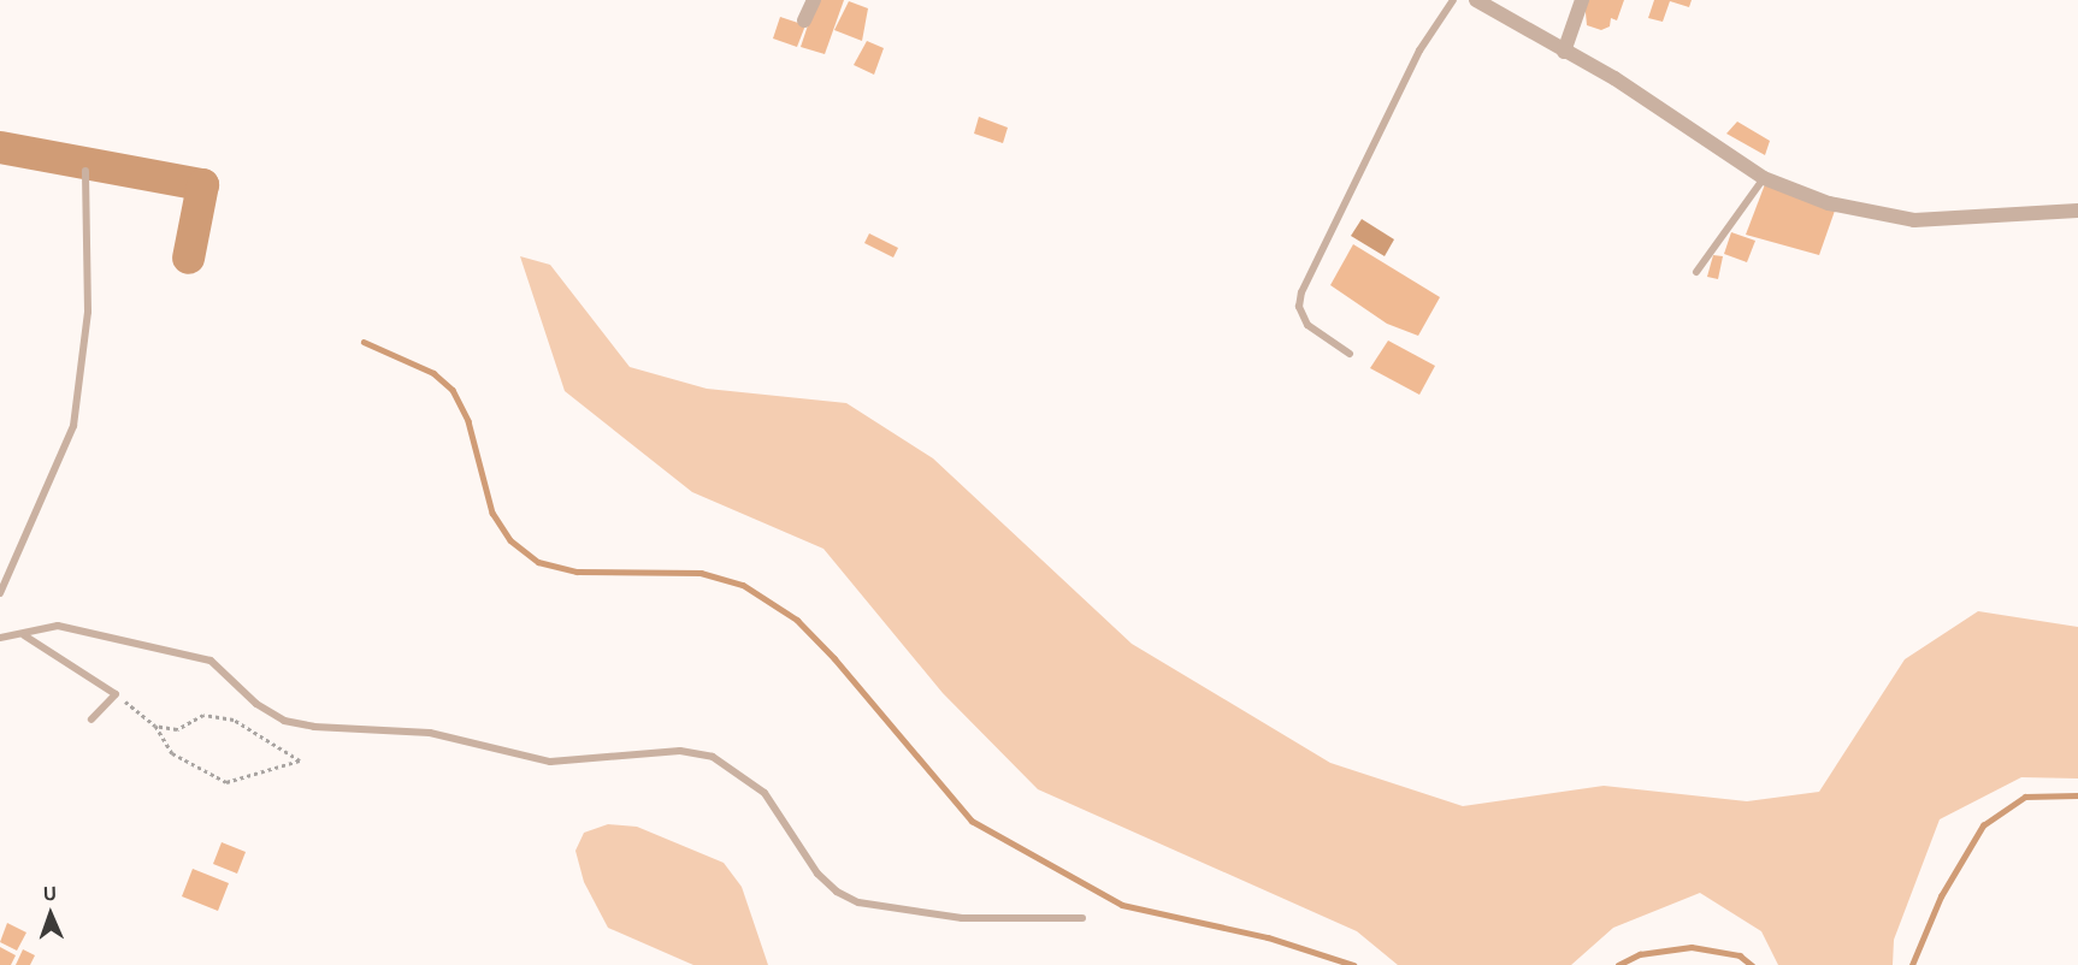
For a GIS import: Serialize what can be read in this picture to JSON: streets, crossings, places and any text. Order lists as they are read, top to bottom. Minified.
{"north":"top"}
